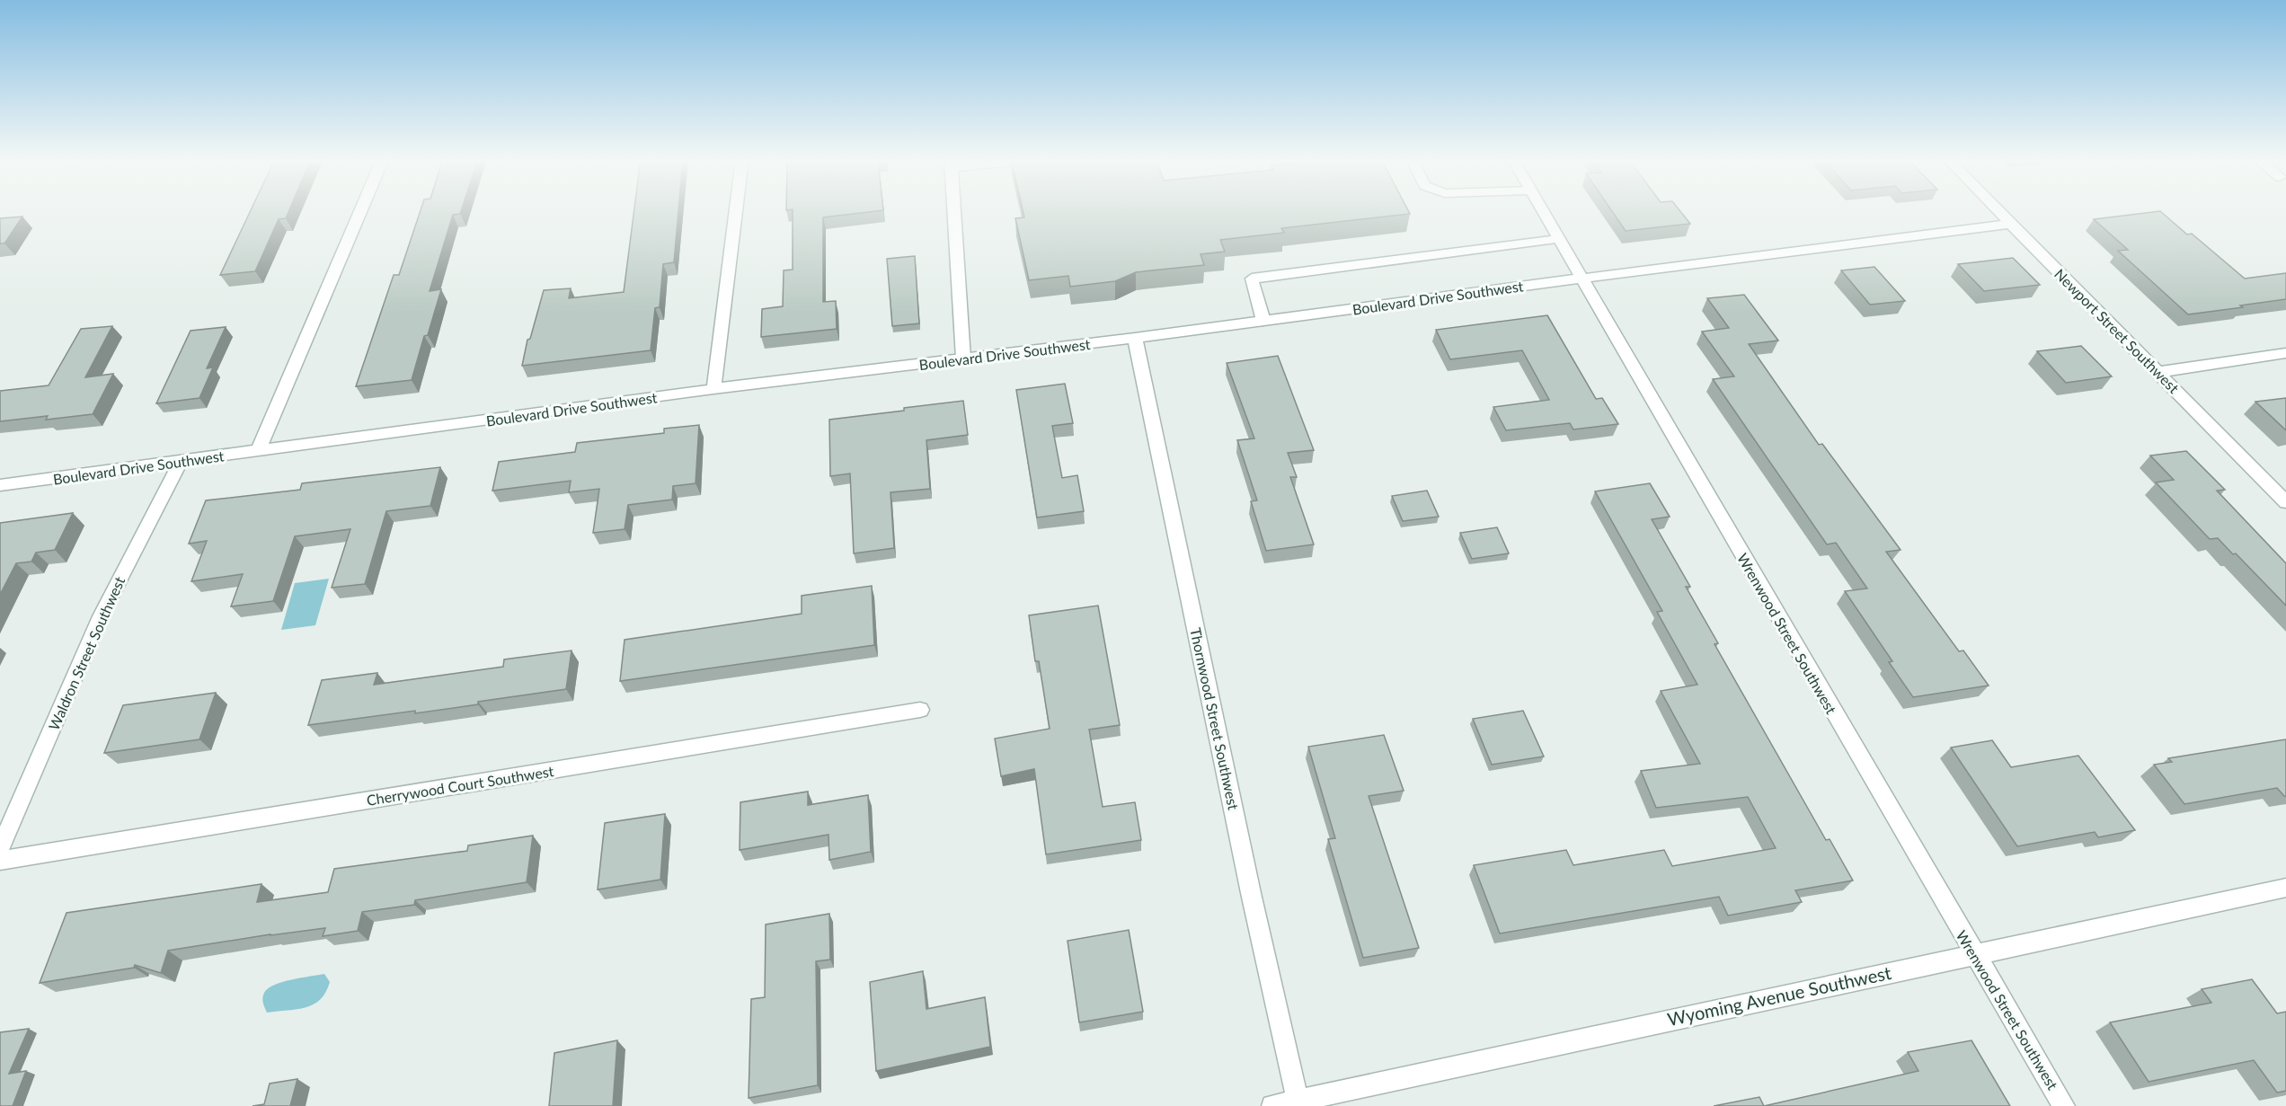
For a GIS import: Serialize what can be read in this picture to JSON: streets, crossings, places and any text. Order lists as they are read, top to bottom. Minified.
{"streets":{"street":["Boulevard Drive Southwest","Newport Street Southwest","Wrenwood Street Southwest","Waldron Street Southwest","Thornwood Street Southwest","Cherrywood Court Southwest","Wyoming Avenue Southwest"]},"crossings":[["Boulevard Drive Southwest","Newport Street Southwest"],["Boulevard Drive Southwest","Wrenwood Street Southwest"],["Boulevard Drive Southwest","Waldron Street Southwest"],["Boulevard Drive Southwest","Thornwood Street Southwest"],["Wrenwood Street Southwest","Wyoming Avenue Southwest"],["Thornwood Street Southwest","Wyoming Avenue Southwest"]]}
